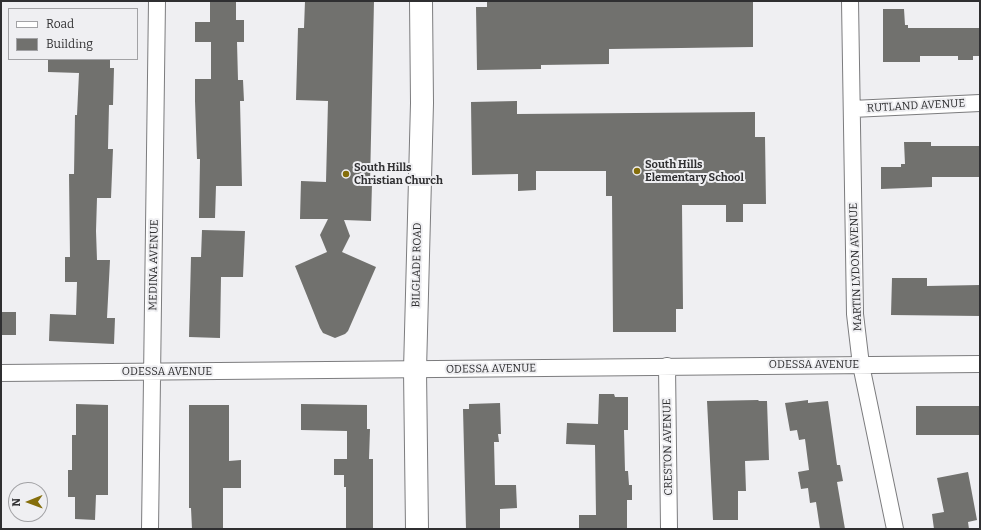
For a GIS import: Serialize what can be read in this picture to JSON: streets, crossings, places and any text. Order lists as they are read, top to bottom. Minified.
{"streets":{"street":["RUTLAND AVENUE","MEDINA AVENUE","BILGLADE ROAD","MARTIN LYDON AVENUE","ODESSA AVENUE","CRESTON AVENUE"]},"crossings":[["RUTLAND AVENUE","MARTIN LYDON AVENUE"],["MEDINA AVENUE","ODESSA AVENUE"],["BILGLADE ROAD","ODESSA AVENUE"],["MARTIN LYDON AVENUE","ODESSA AVENUE"],["ODESSA AVENUE","CRESTON AVENUE"]],"places":["South Hills Elementary School","South Hills Christian Church"],"legend":["Road","Building"],"north":"left"}
